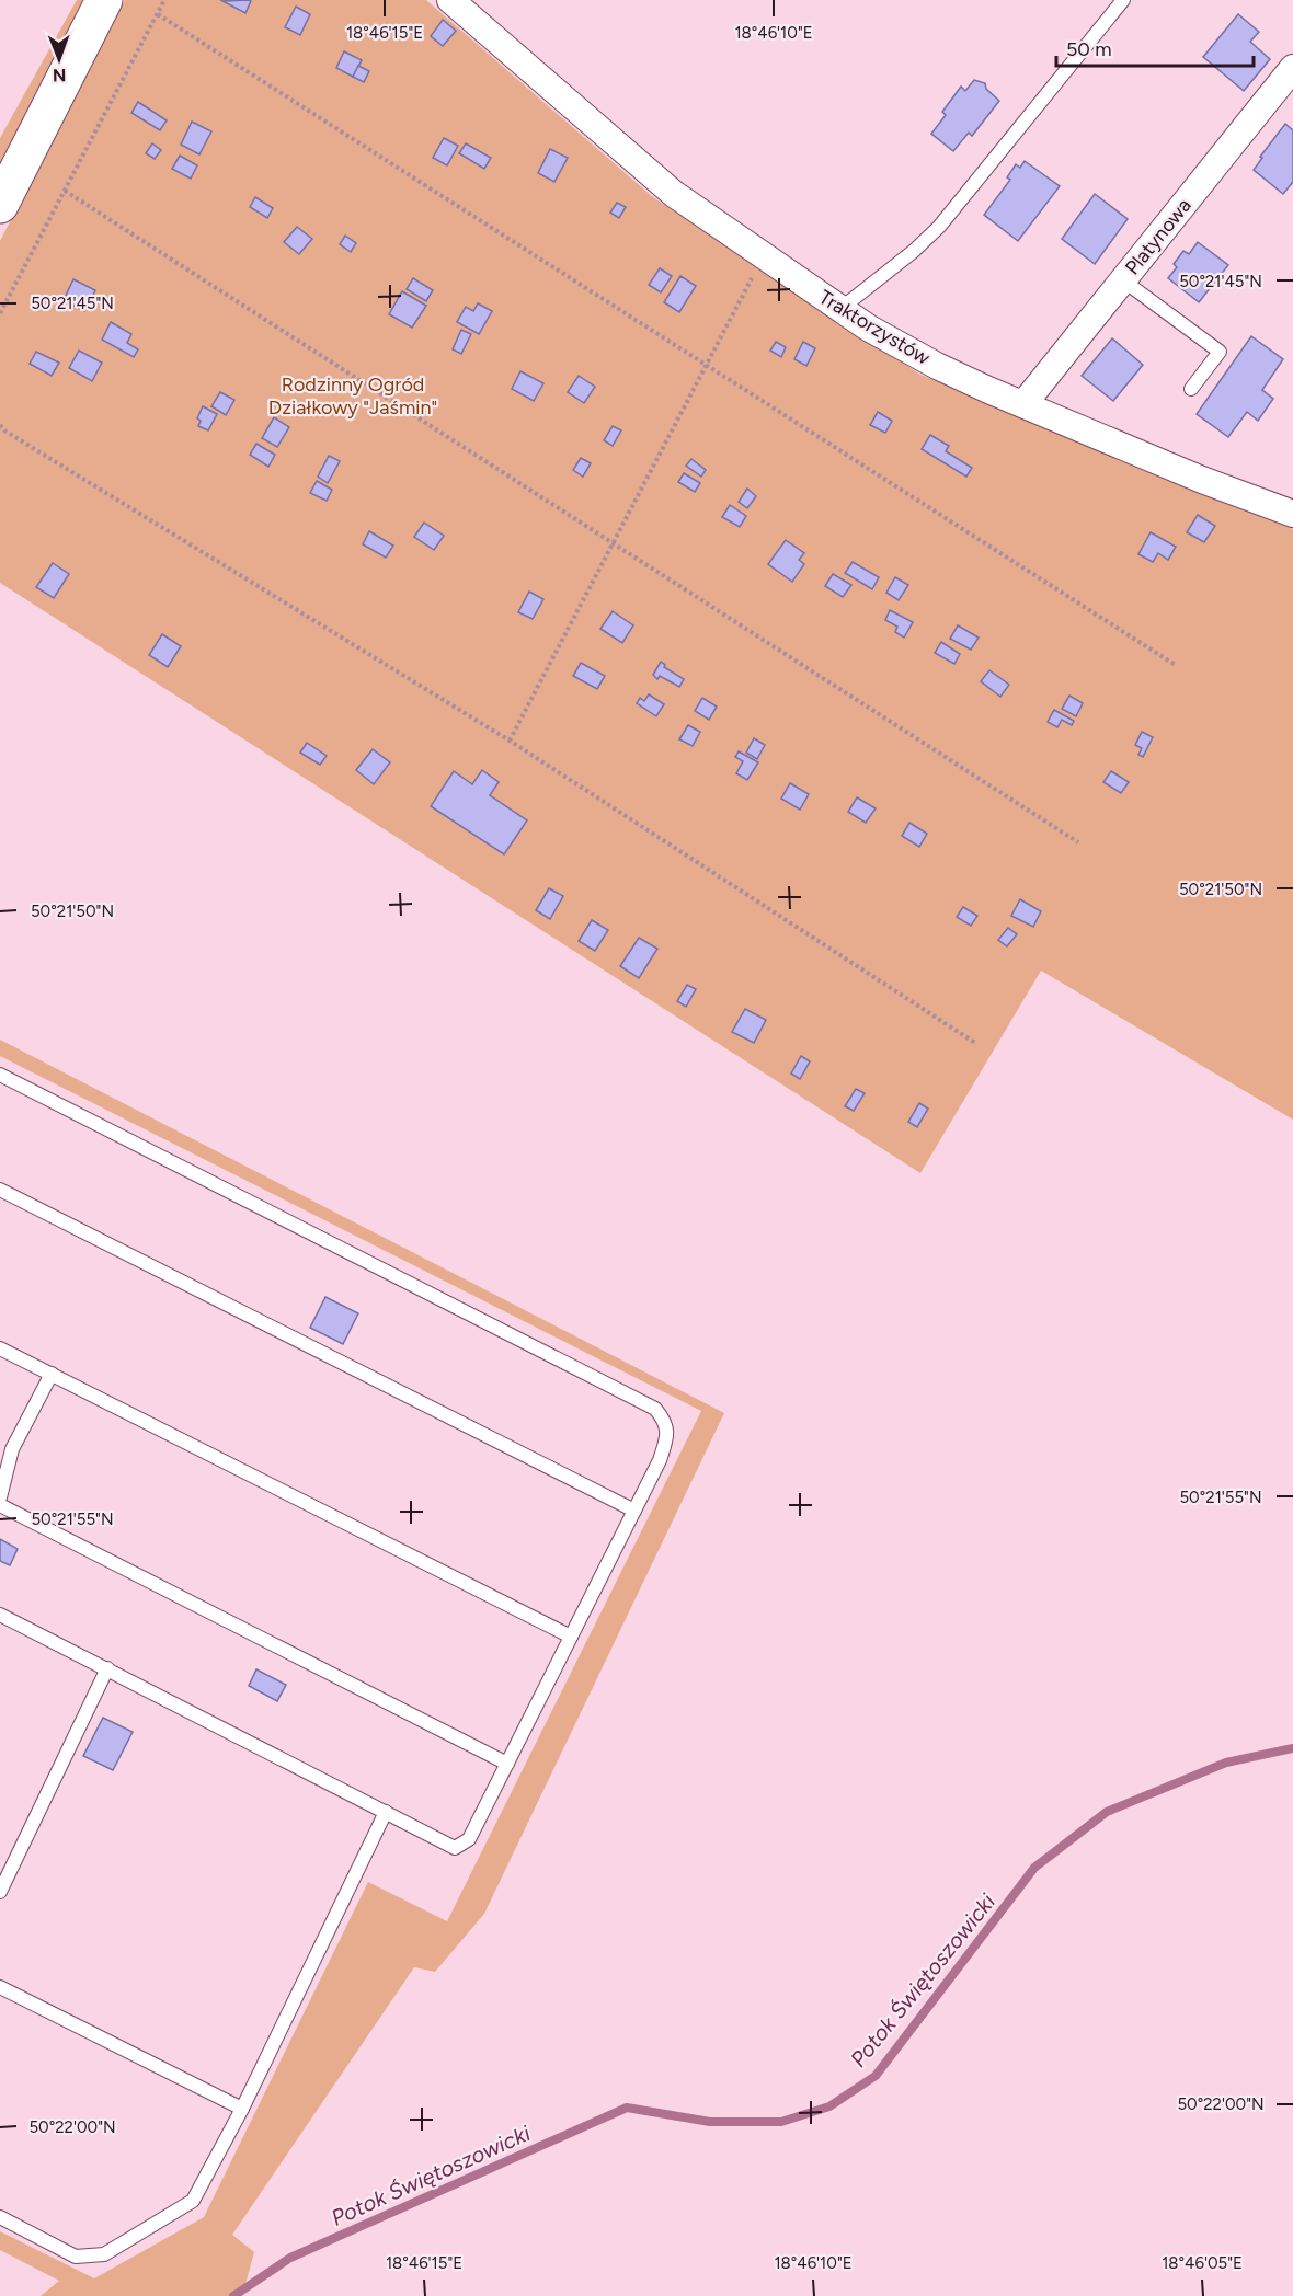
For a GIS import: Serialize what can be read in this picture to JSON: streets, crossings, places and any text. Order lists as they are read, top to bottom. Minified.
{"streets":{"street":["Platynowa","Traktorzystów"]},"crossings":[["Platynowa","Traktorzystów"]],"water":["Potok Świętoszowicki"],"parks":["Rodzinny Ogród Działkowy \"Jaśmin\""],"scale_bar":"50 m","north":"bottom","coordinates":["18°46'15\"E","18°46'10\"E","50°21'45\"N","50°21'50\"N","50°21'55\"N","50°22'00\"N","18°46'05\"E"]}
